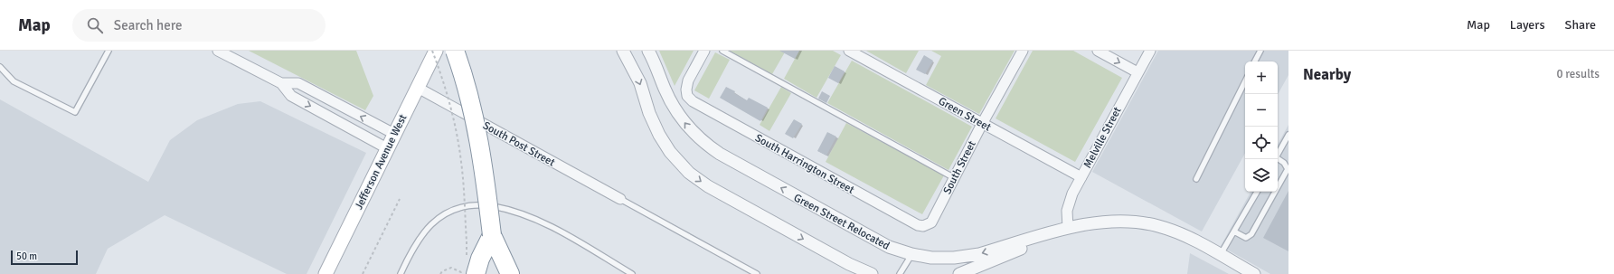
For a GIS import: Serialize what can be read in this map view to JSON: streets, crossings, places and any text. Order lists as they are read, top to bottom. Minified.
{"streets":{"main road":["Jefferson Avenue West"],"street":["Green Street","Melville Street","South Post Street","South Harrington Street","South Street","Green Street Relocated"]},"crossings":[["Green Street","Melville Street"],["Green Street","South Street"],["Melville Street","Green Street Relocated"],["South Post Street","Jefferson Avenue West"],["South Harrington Street","South Street"]],"scale_bar":"50 m","page":{"header":"Map","search":"Search here","nav":["Map","Layers","Share"],"heading":["Nearby","0 results"],"map_buttons":["+","−"],"scale":"50 m"}}
